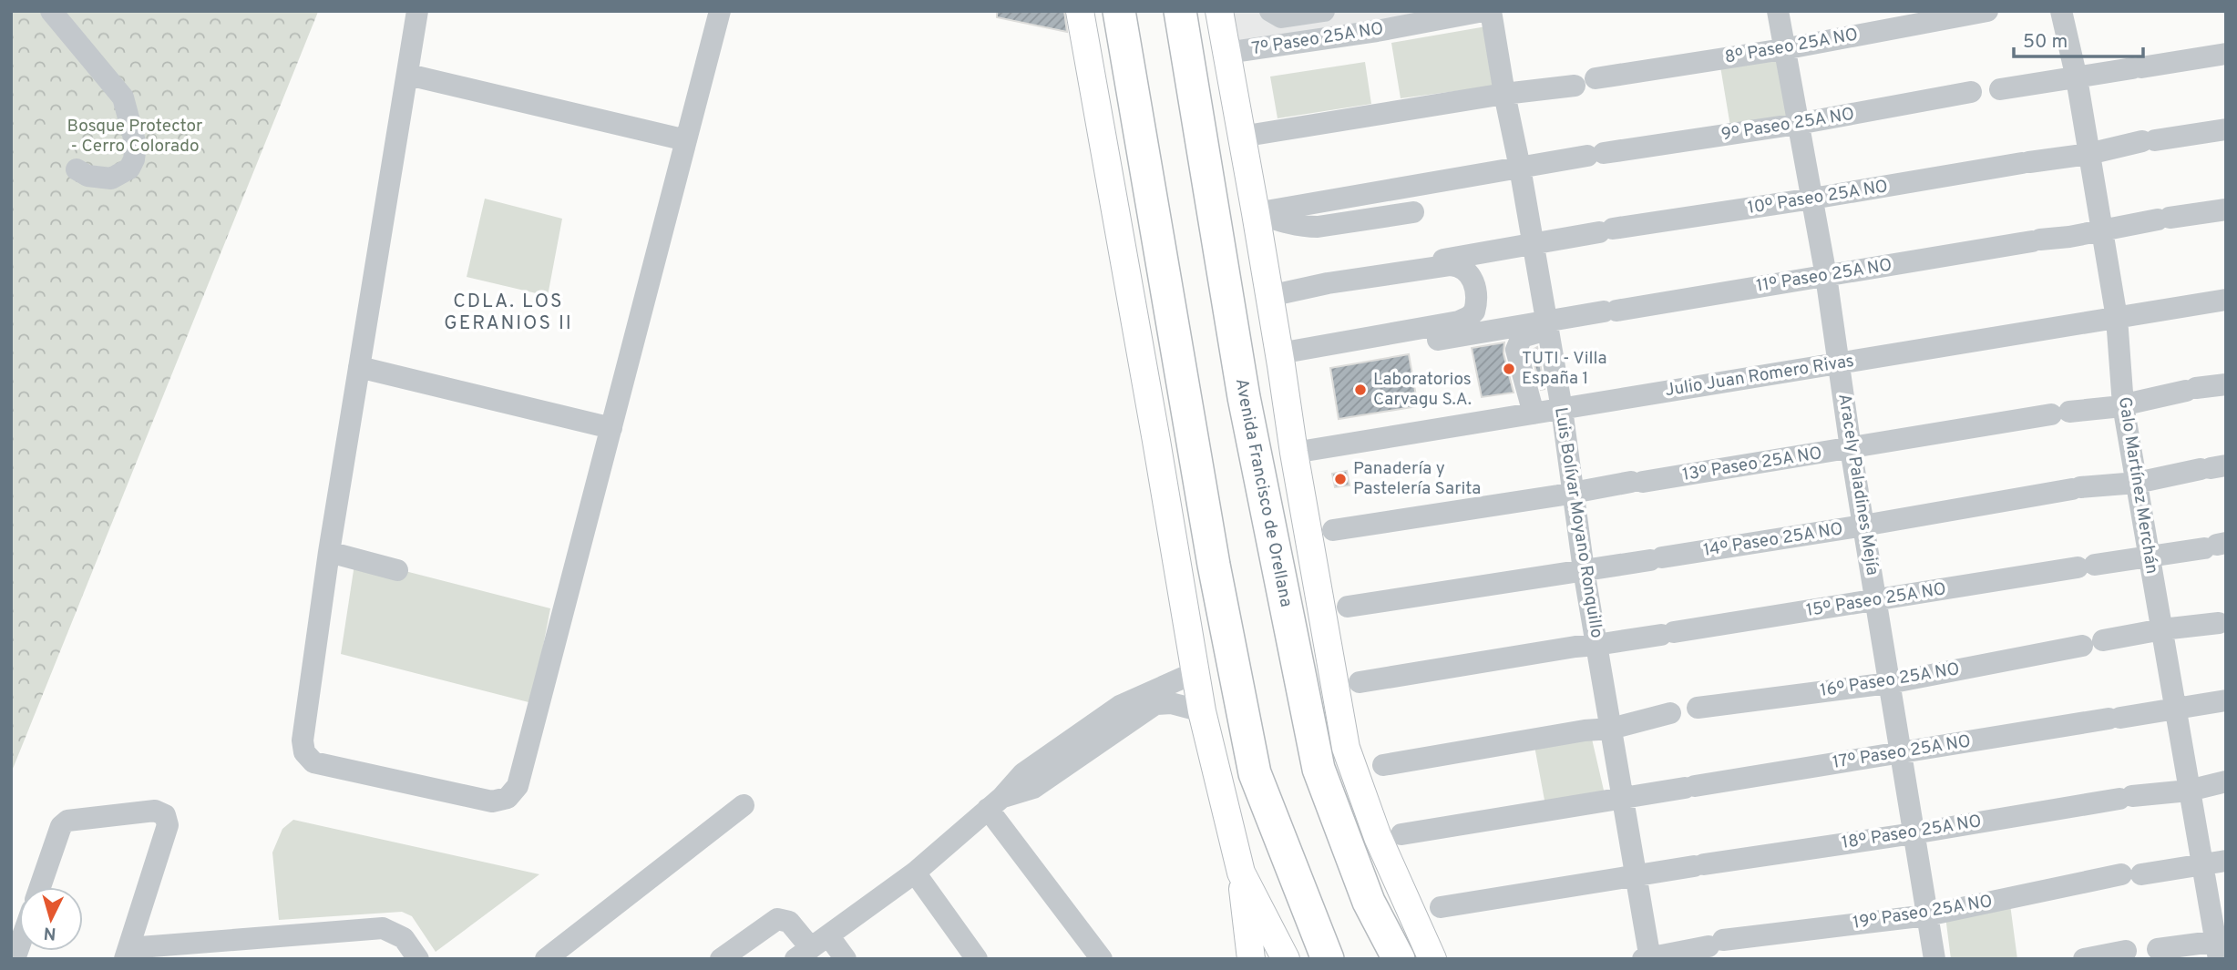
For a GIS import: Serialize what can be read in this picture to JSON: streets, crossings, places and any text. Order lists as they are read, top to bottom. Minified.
{"streets":{"highway":["Avenida Francisco de Orellana"],"street":["7º Paseo 25A NO","8º Paseo 25A NO","9º Paseo 25A NO","10º Paseo 25A NO","11º Paseo 25A NO","Julio Juan Romero Rivas","13º Paseo 25A NO","Aracely Paladines Mejía","Galo Martínez Merchán","Luis Bolívar Moyano Ronquillo","14º Paseo 25A NO","15º Paseo 25A NO","16º Paseo 25A NO","17º Paseo 25A NO","18º Paseo 25A NO","19º Paseo 25A NO"]},"crossings":[["7º Paseo 25A NO","Avenida Francisco de Orellana"],["8º Paseo 25A NO","Aracely Paladines Mejía"],["8º Paseo 25A NO","Avenida Francisco de Orellana"],["8º Paseo 25A NO","Luis Bolívar Moyano Ronquillo"],["9º Paseo 25A NO","Aracely Paladines Mejía"],["9º Paseo 25A NO","Avenida Francisco de Orellana"],["9º Paseo 25A NO","Luis Bolívar Moyano Ronquillo"],["10º Paseo 25A NO","Aracely Paladines Mejía"],["10º Paseo 25A NO","Galo Martínez Merchán"],["10º Paseo 25A NO","Avenida Francisco de Orellana"],["10º Paseo 25A NO","Luis Bolívar Moyano Ronquillo"],["11º Paseo 25A NO","Aracely Paladines Mejía"],["11º Paseo 25A NO","Galo Martínez Merchán"],["11º Paseo 25A NO","Avenida Francisco de Orellana"],["11º Paseo 25A NO","Luis Bolívar Moyano Ronquillo"],["Julio Juan Romero Rivas","Aracely Paladines Mejía"],["Julio Juan Romero Rivas","Galo Martínez Merchán"],["Julio Juan Romero Rivas","Avenida Francisco de Orellana"],["Julio Juan Romero Rivas","Luis Bolívar Moyano Ronquillo"],["13º Paseo 25A NO","Aracely Paladines Mejía"],["13º Paseo 25A NO","Galo Martínez Merchán"],["13º Paseo 25A NO","Luis Bolívar Moyano Ronquillo"],["Aracely Paladines Mejía","14º Paseo 25A NO"],["Aracely Paladines Mejía","15º Paseo 25A NO"],["Aracely Paladines Mejía","16º Paseo 25A NO"],["Aracely Paladines Mejía","17º Paseo 25A NO"],["Aracely Paladines Mejía","18º Paseo 25A NO"],["Aracely Paladines Mejía","19º Paseo 25A NO"],["Galo Martínez Merchán","14º Paseo 25A NO"],["Galo Martínez Merchán","15º Paseo 25A NO"],["Galo Martínez Merchán","16º Paseo 25A NO"],["Galo Martínez Merchán","17º Paseo 25A NO"],["Galo Martínez Merchán","18º Paseo 25A NO"],["Galo Martínez Merchán","19º Paseo 25A NO"],["Luis Bolívar Moyano Ronquillo","14º Paseo 25A NO"],["Luis Bolívar Moyano Ronquillo","15º Paseo 25A NO"],["Luis Bolívar Moyano Ronquillo","17º Paseo 25A NO"],["Luis Bolívar Moyano Ronquillo","18º Paseo 25A NO"],["Luis Bolívar Moyano Ronquillo","19º Paseo 25A NO"]],"districts":["CDLA. LOS GERANIOS II"],"parks":["Bosque Protector - Cerro Colorado"],"places":["TUTI - Villa España 1","Laboratorios Carvagu S.A.","Panadería y Pastelería Sarita"],"scale_bar":"50 m","north":"bottom"}
